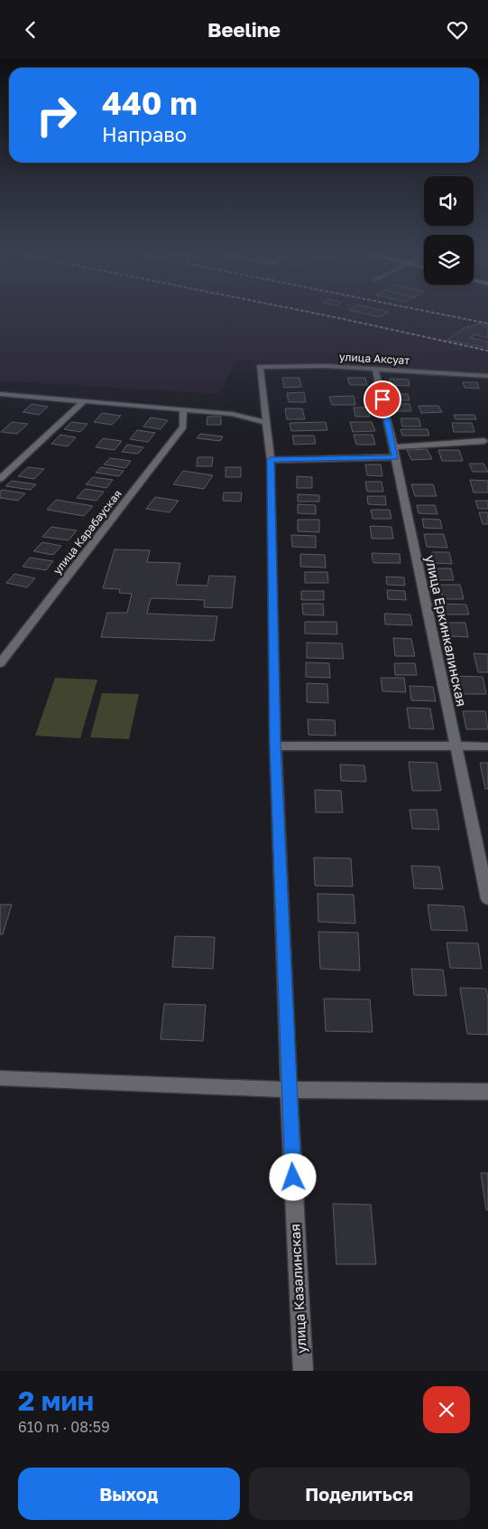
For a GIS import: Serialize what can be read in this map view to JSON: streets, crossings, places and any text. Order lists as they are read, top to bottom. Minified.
{"streets":{"street":["улица Аксуат","улица Карабауская","улица Еркинкалинская","улица Казалинская"]},"crossings":[["улица Аксуат","улица Еркинкалинская"],["улица Аксуат","улица Казалинская"]],"page":{"header":"Beeline","turn":["440 m","Направо"],"heading":["2 мин","610 m · 08:59"],"buttons":["Выход","Поделиться"]}}
